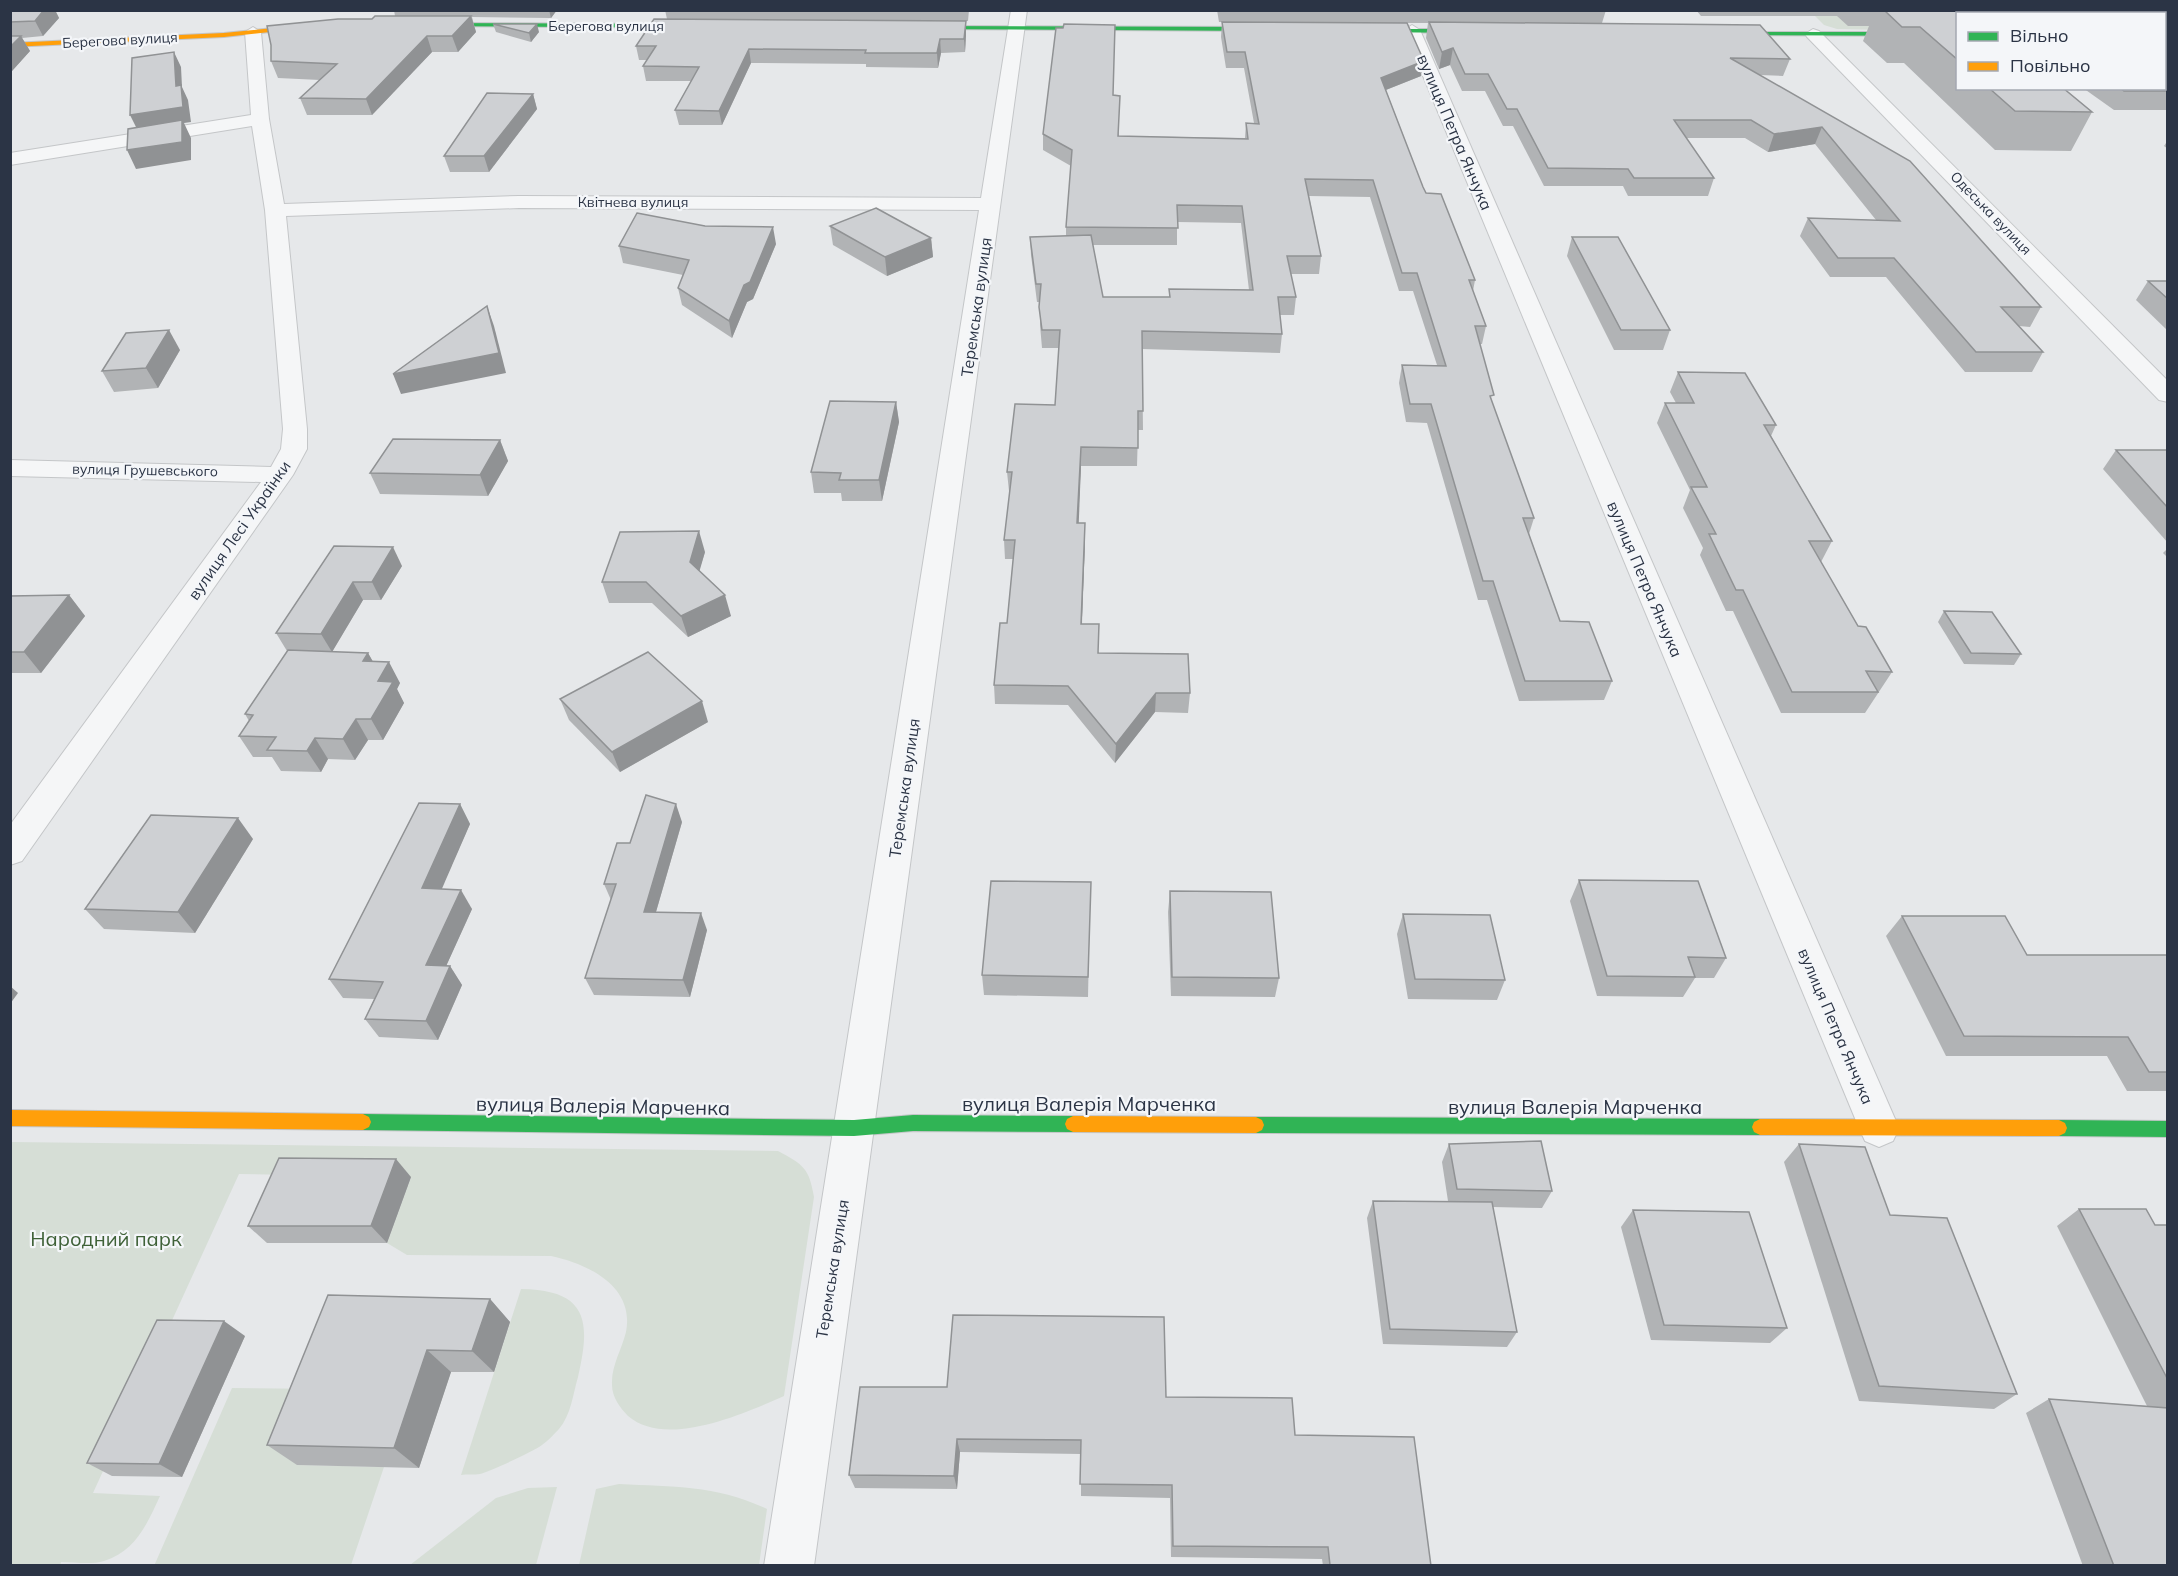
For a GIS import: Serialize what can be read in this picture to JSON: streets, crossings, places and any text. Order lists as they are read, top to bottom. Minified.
{"streets":{"street":["Берегова вулиця","вулиця Петра Янчука","Квітнева вулиця","Одеська вулиця","Теремська вулиця","вулиця Грушевського","вулиця Лесі Українки","вулиця Валерія Марченка"]},"crossings":[["Берегова вулиця","вулиця Лесі Українки"],["вулиця Петра Янчука","вулиця Валерія Марченка"],["Квітнева вулиця","Теремська вулиця"],["Квітнева вулиця","вулиця Лесі Українки"],["Теремська вулиця","вулиця Валерія Марченка"],["вулиця Грушевського","вулиця Лесі Українки"]],"parks":["Народний парк"],"legend":["Вільно","Повільно"]}
